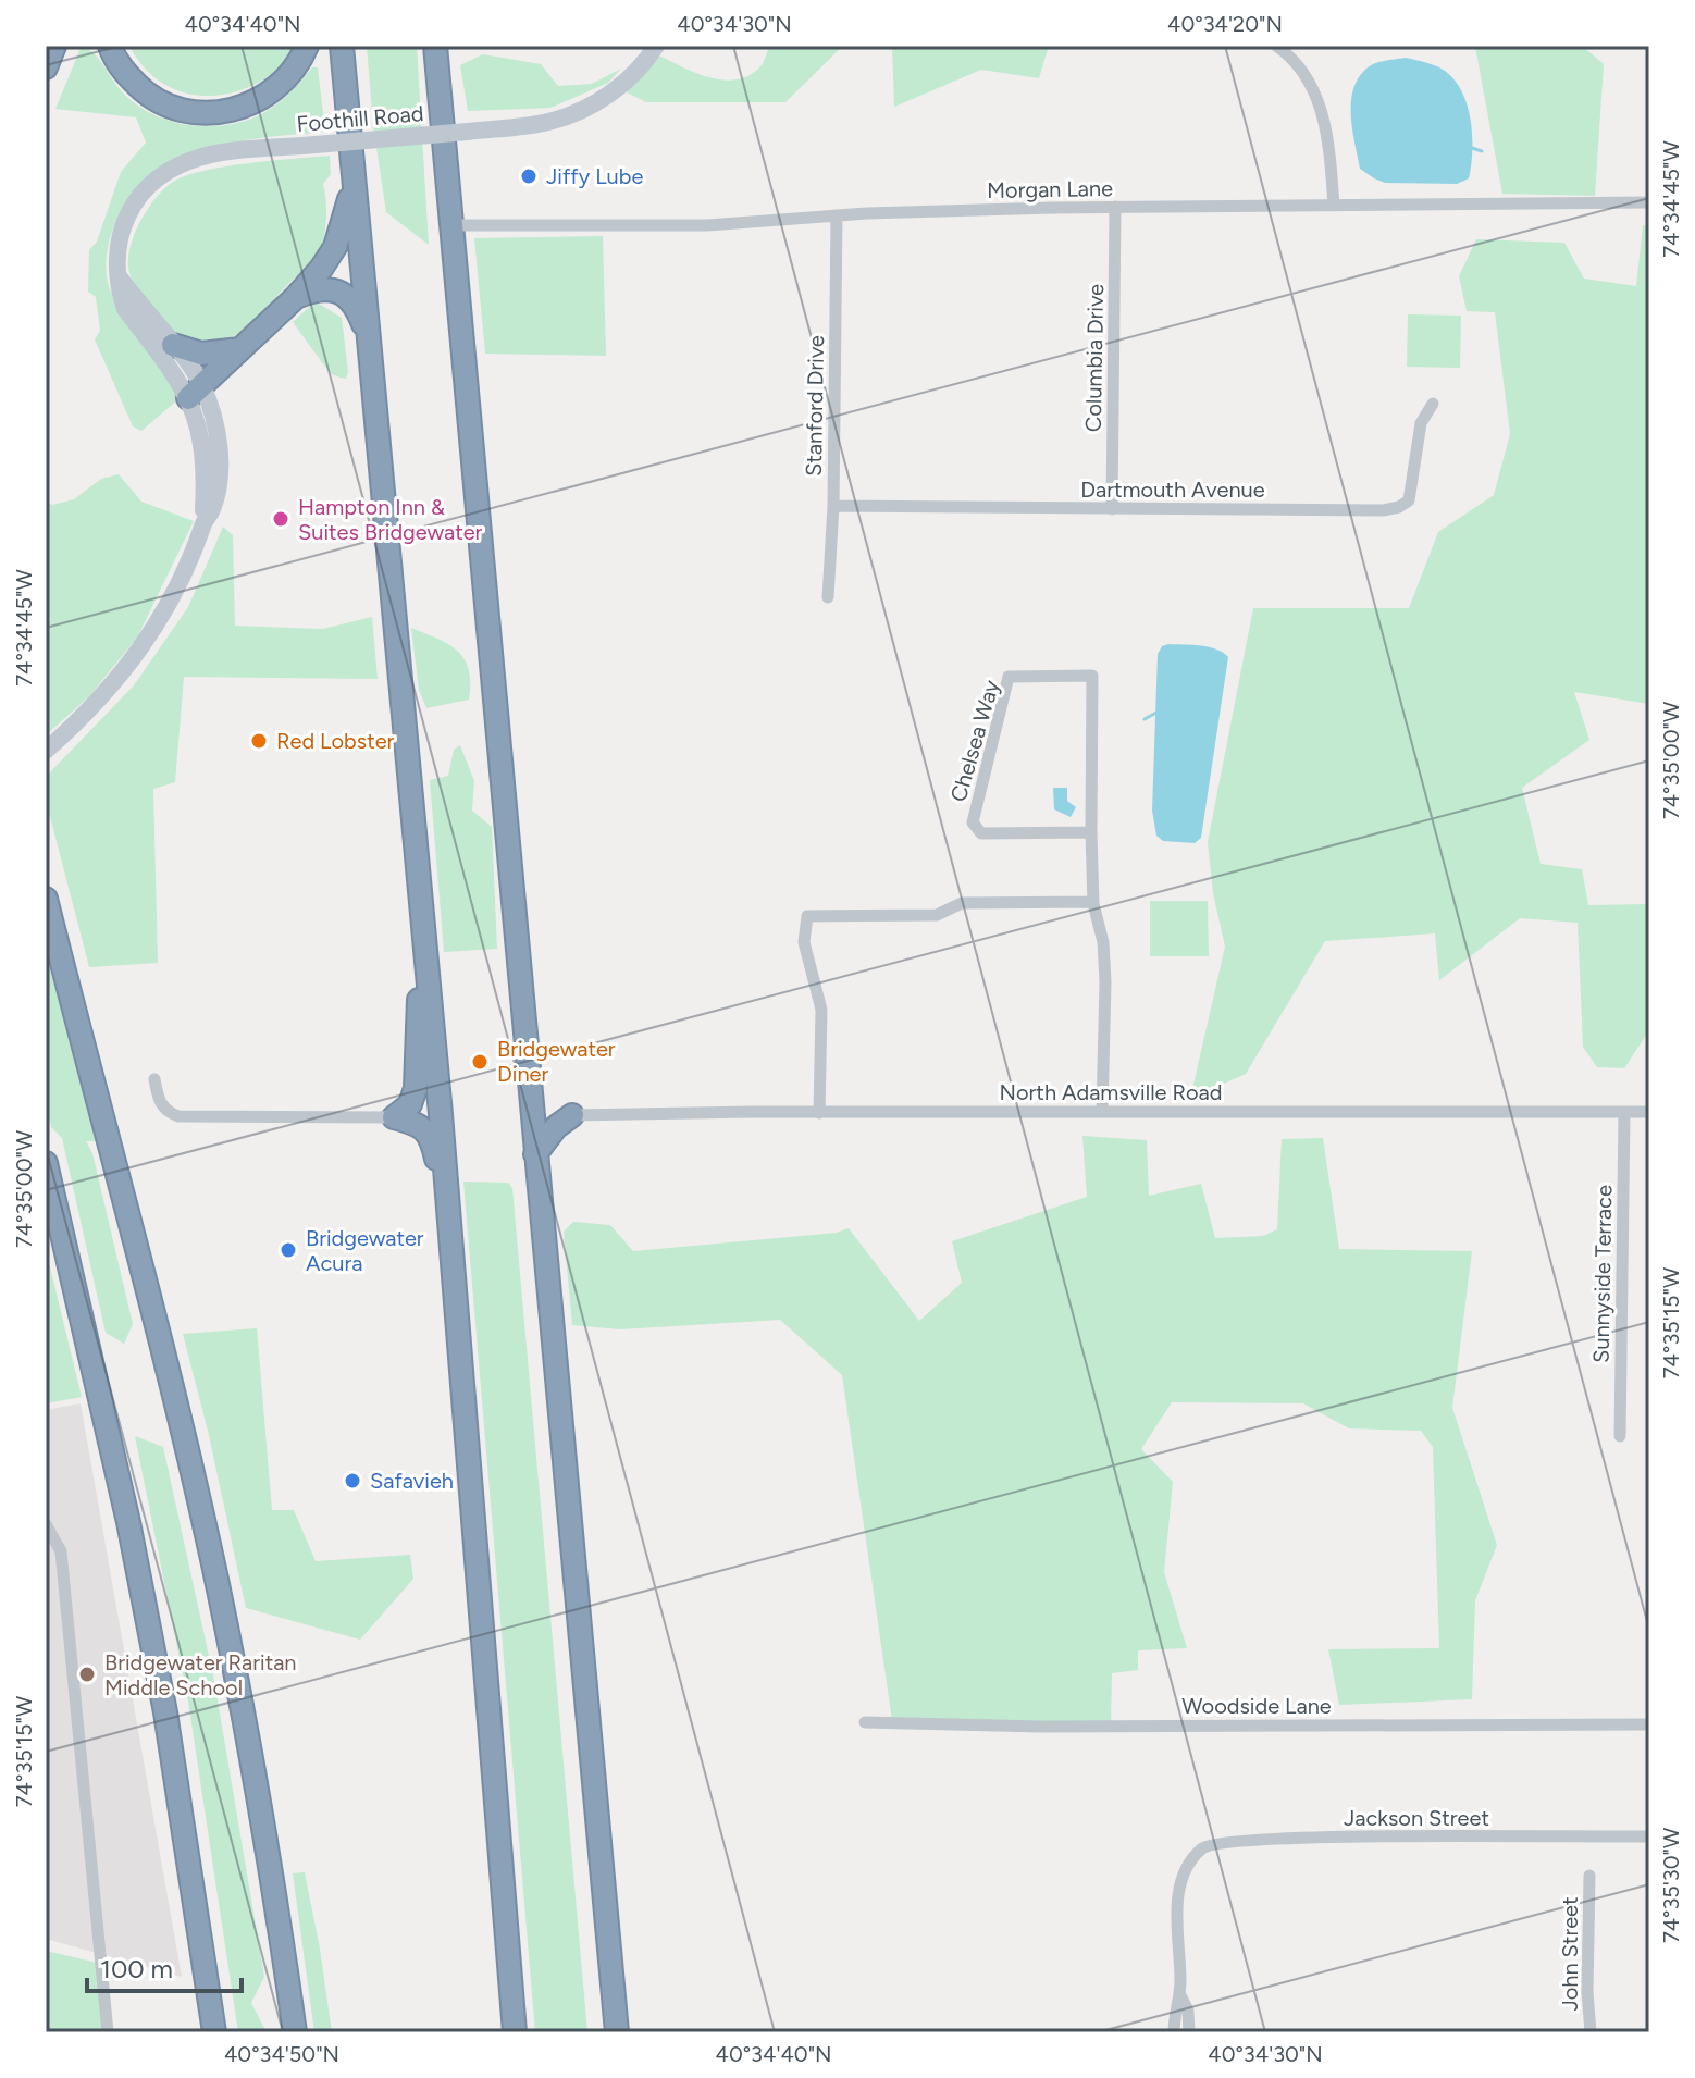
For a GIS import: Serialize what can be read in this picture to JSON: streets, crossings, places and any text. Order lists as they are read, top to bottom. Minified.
{"streets":{"street":["Foothill Road","Morgan Lane","Columbia Drive","Stanford Drive","Dartmouth Avenue","Chelsea Way","North Adamsville Road","Sunnyside Terrace","Woodside Lane","Jackson Street","John Street"]},"crossings":[["Morgan Lane","Columbia Drive"],["Morgan Lane","Stanford Drive"],["Columbia Drive","Dartmouth Avenue"],["Stanford Drive","Dartmouth Avenue"],["Chelsea Way","North Adamsville Road"],["North Adamsville Road","Sunnyside Terrace"]],"places":["Jiffy Lube","Hampton Inn & Suites Bridgewater","Red Lobster","Bridgewater Diner","Bridgewater Acura","Safavieh","Bridgewater Raritan Middle School"],"scale_bar":"100 m","coordinates":["40°34'40\"N","40°34'30\"N","40°34'20\"N","74°34'45\"W","74°35'00\"W","74°35'15\"W","74°35'30\"W","40°34'50\"N"]}
